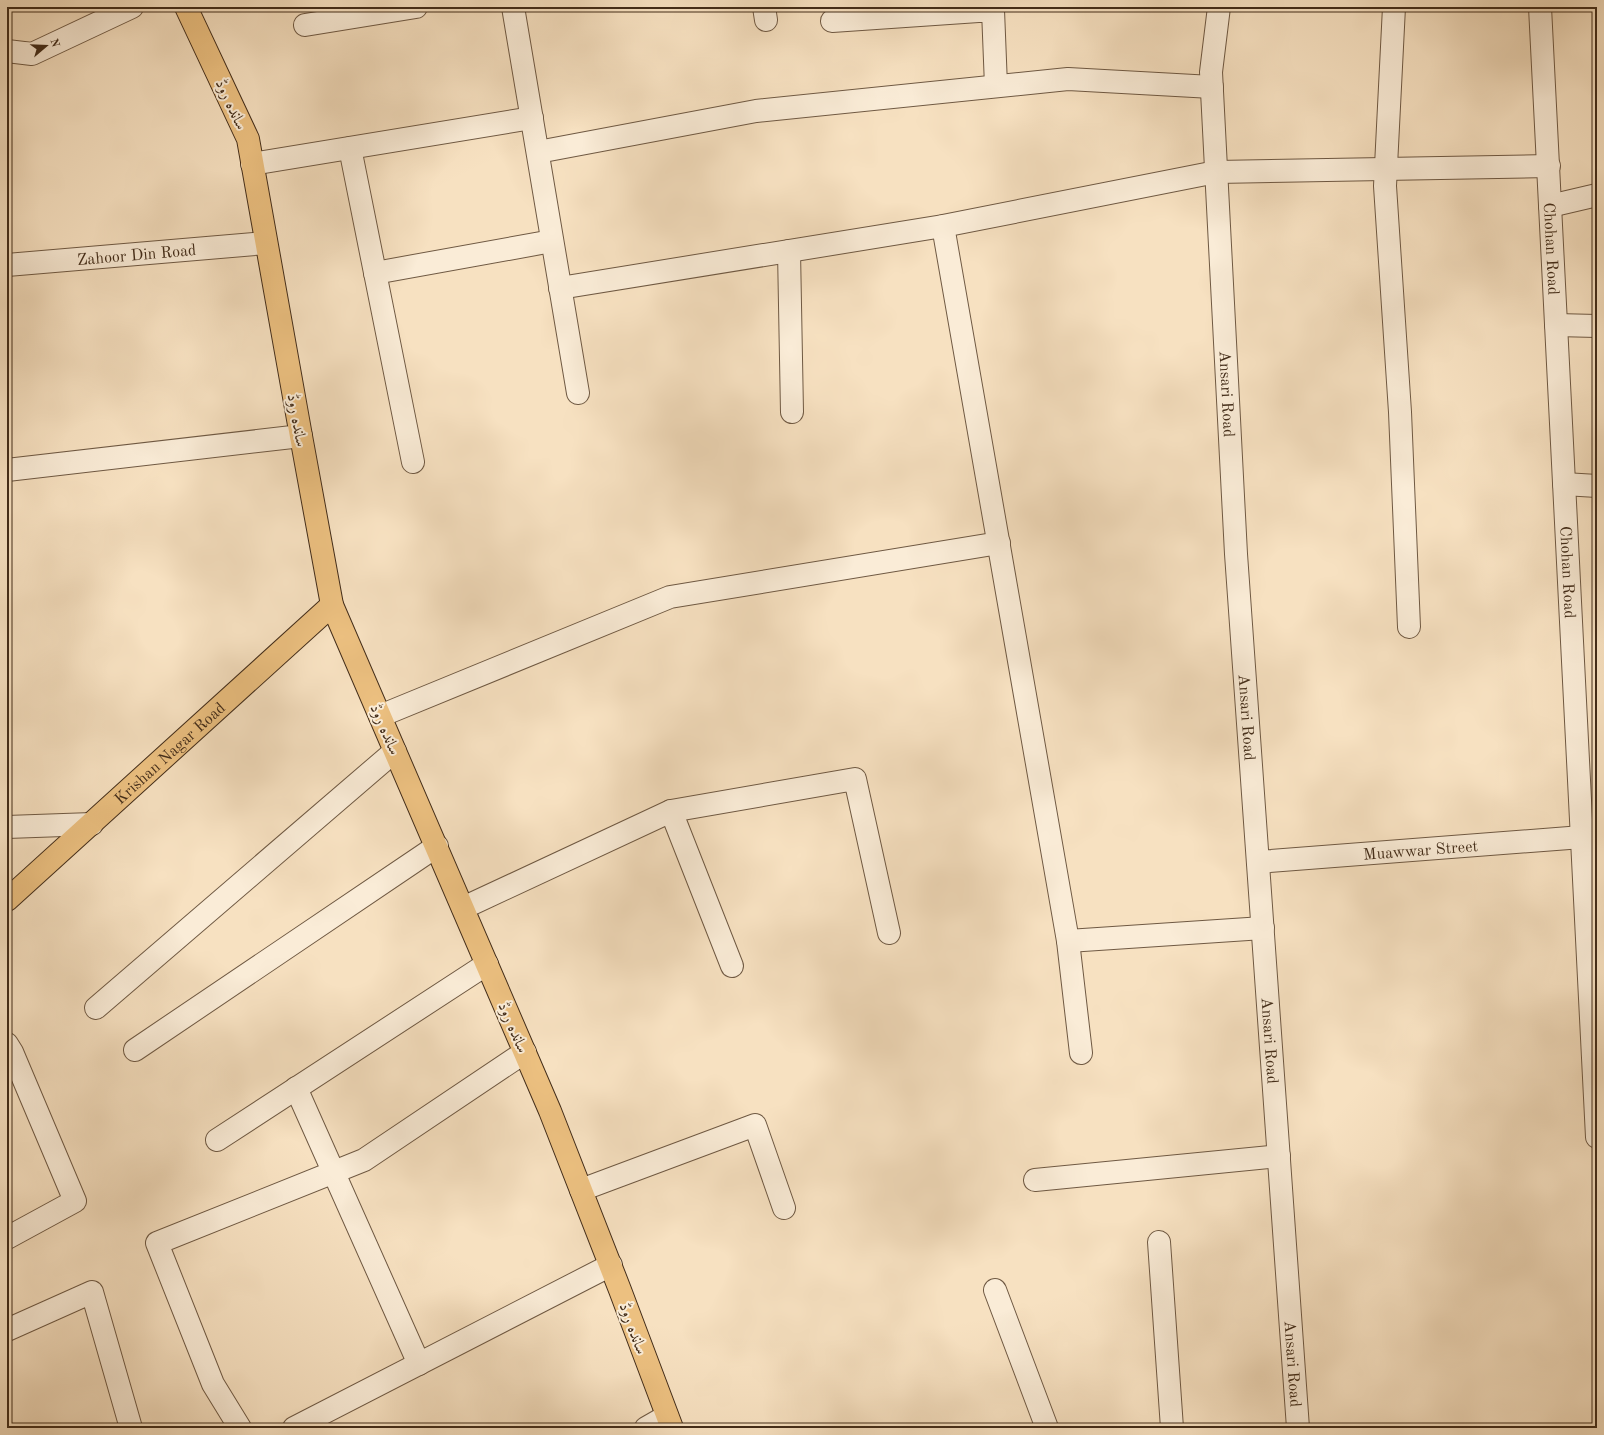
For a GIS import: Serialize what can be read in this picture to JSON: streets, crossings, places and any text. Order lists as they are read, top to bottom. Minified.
{"streets":{"main road":["ساندہ روڈ","Krishan Nagar Road"],"street":["Chohan Road","Zahoor Din Road","Ansari Road","Muawwar Street"]},"crossings":[["ساندہ روڈ","Zahoor Din Road"],["ساندہ روڈ","Krishan Nagar Road"],["Chohan Road","Muawwar Street"],["Ansari Road","Muawwar Street"]],"north":"right"}
